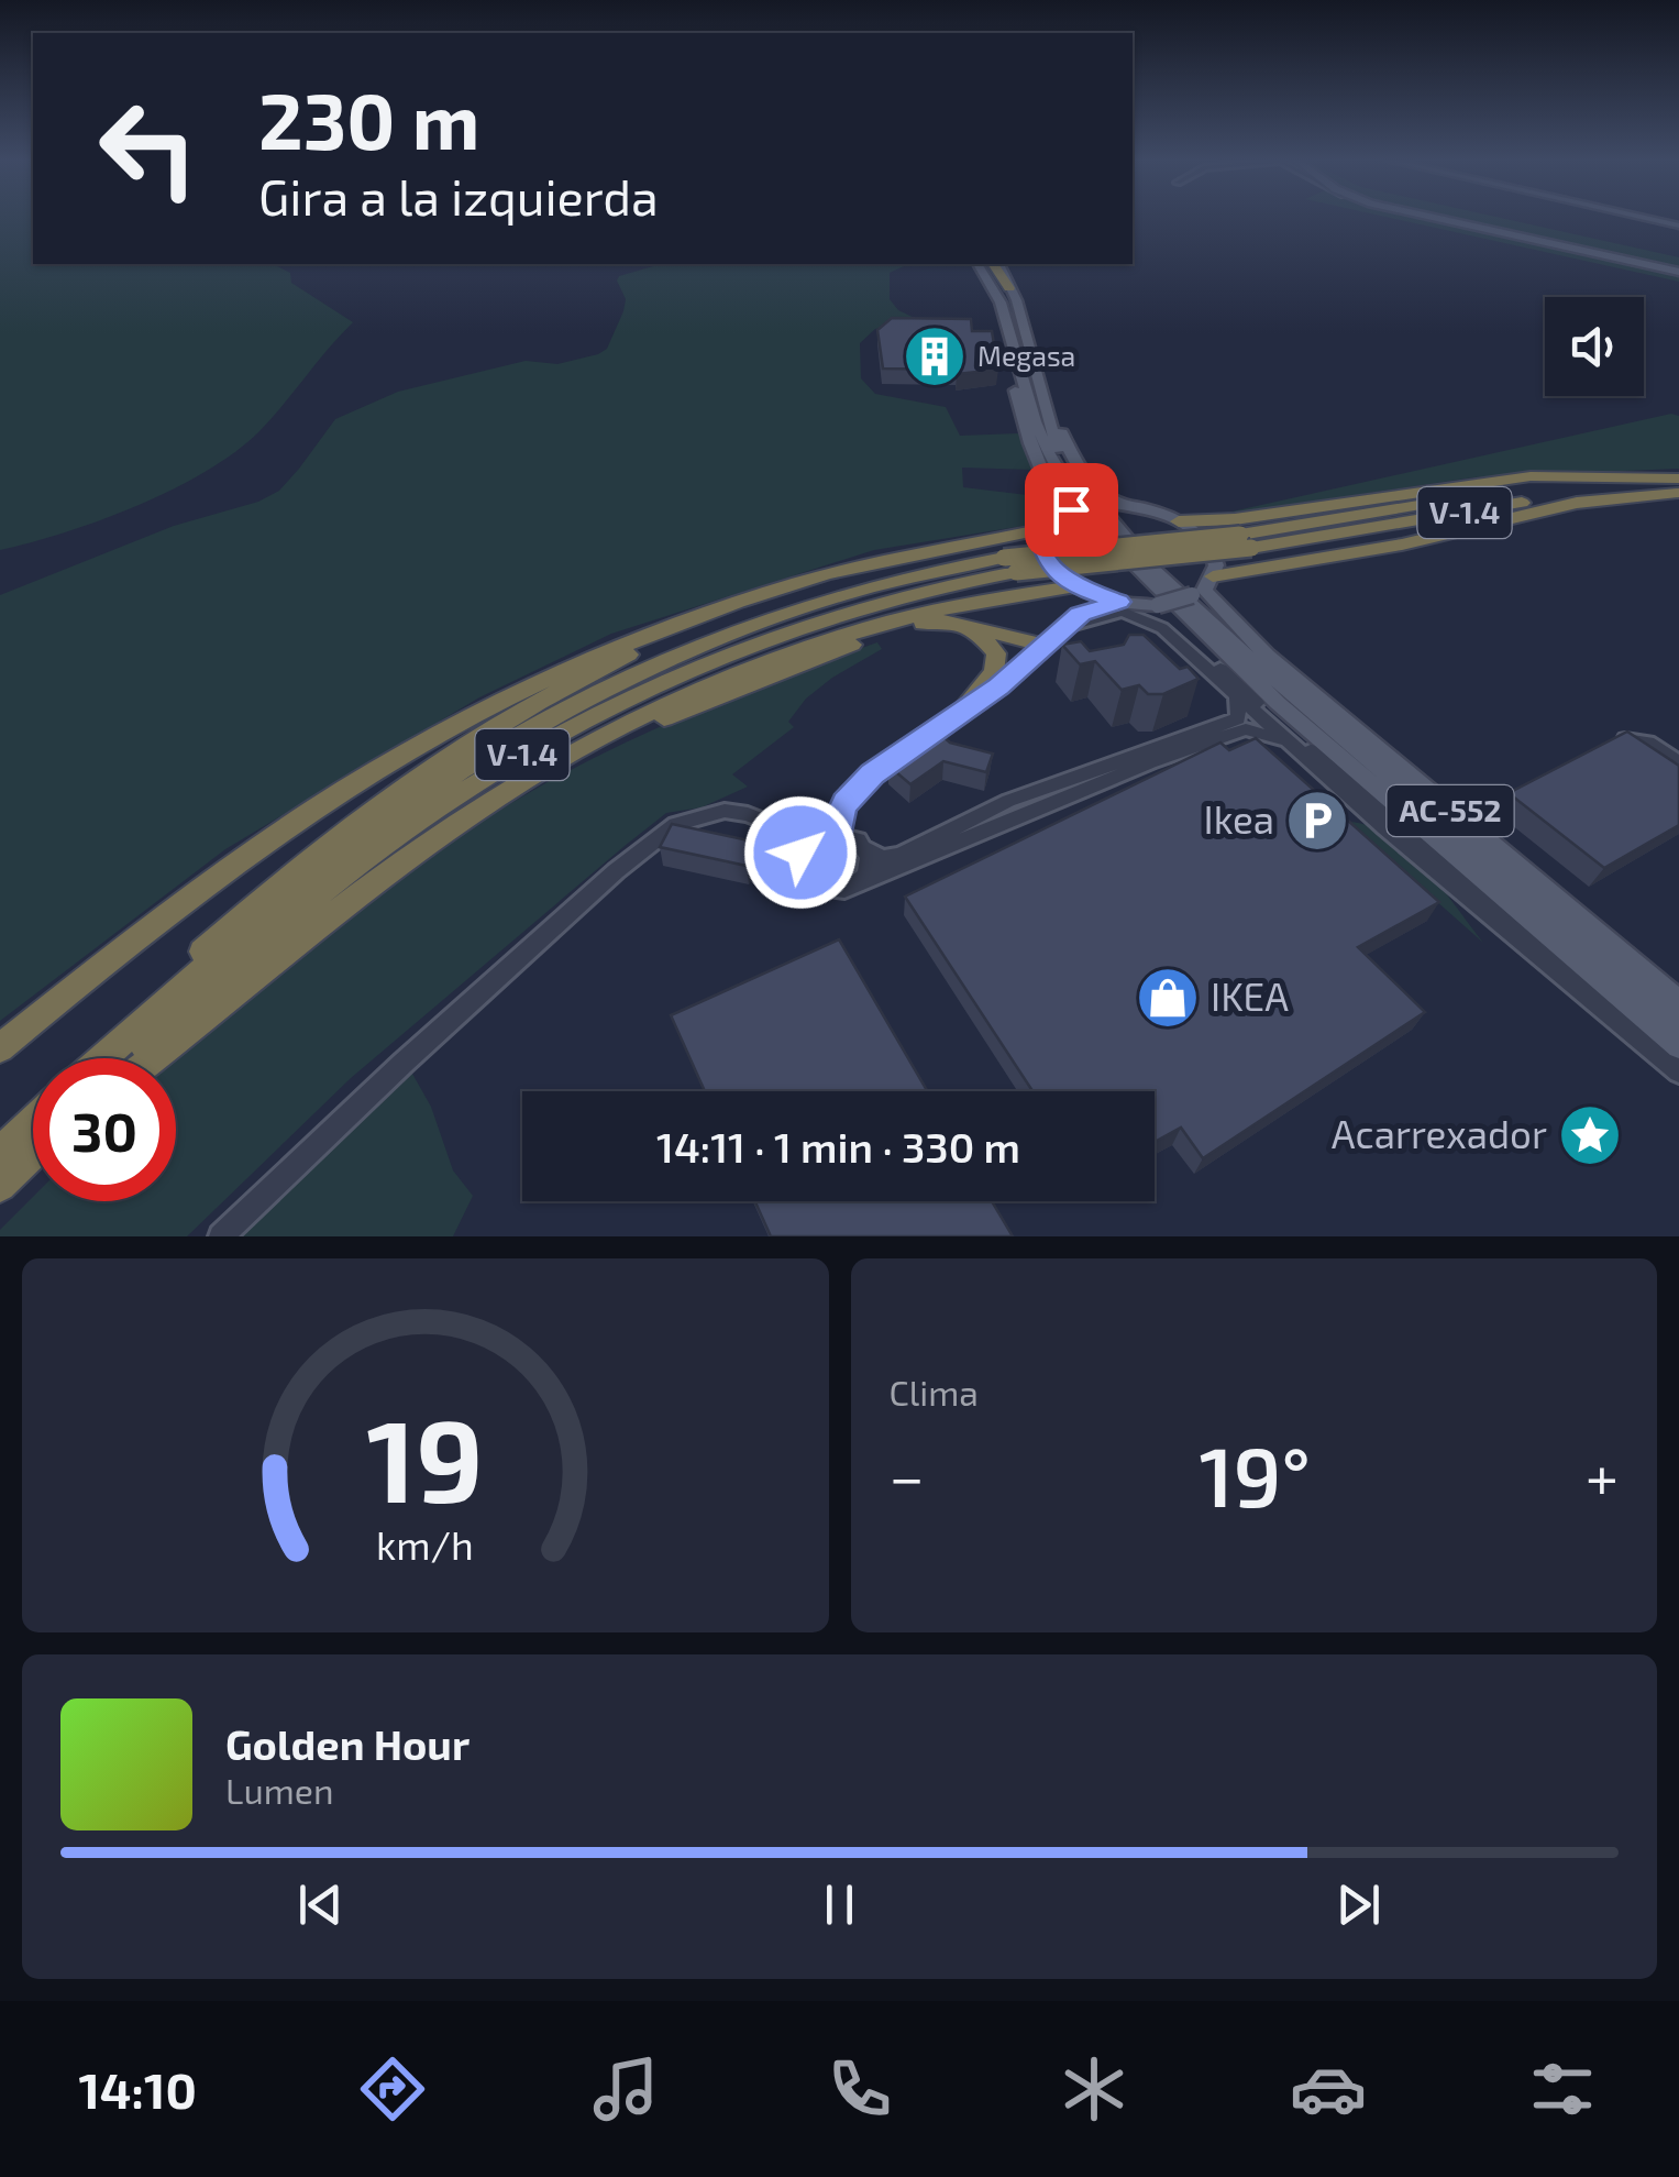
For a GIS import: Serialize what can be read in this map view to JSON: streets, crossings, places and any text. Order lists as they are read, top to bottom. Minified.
{"streets":{"highway":["V-1.4"],"main road":["AC-552"]},"places":{"building":["Megasa"],"parking":["Ikea"],"shop":["IKEA"],"place":["Acarrexador"]},"page":{"turn":["230 m","Gira a la izquierda"],"limit":"30","trip":"14:11 · 1 min · 330 m","tile":"Clima","heat":["−","19°","+"],"song":["Golden Hour","Lumen"],"tabs":"14:10","gauge":["19","km/h"]}}
